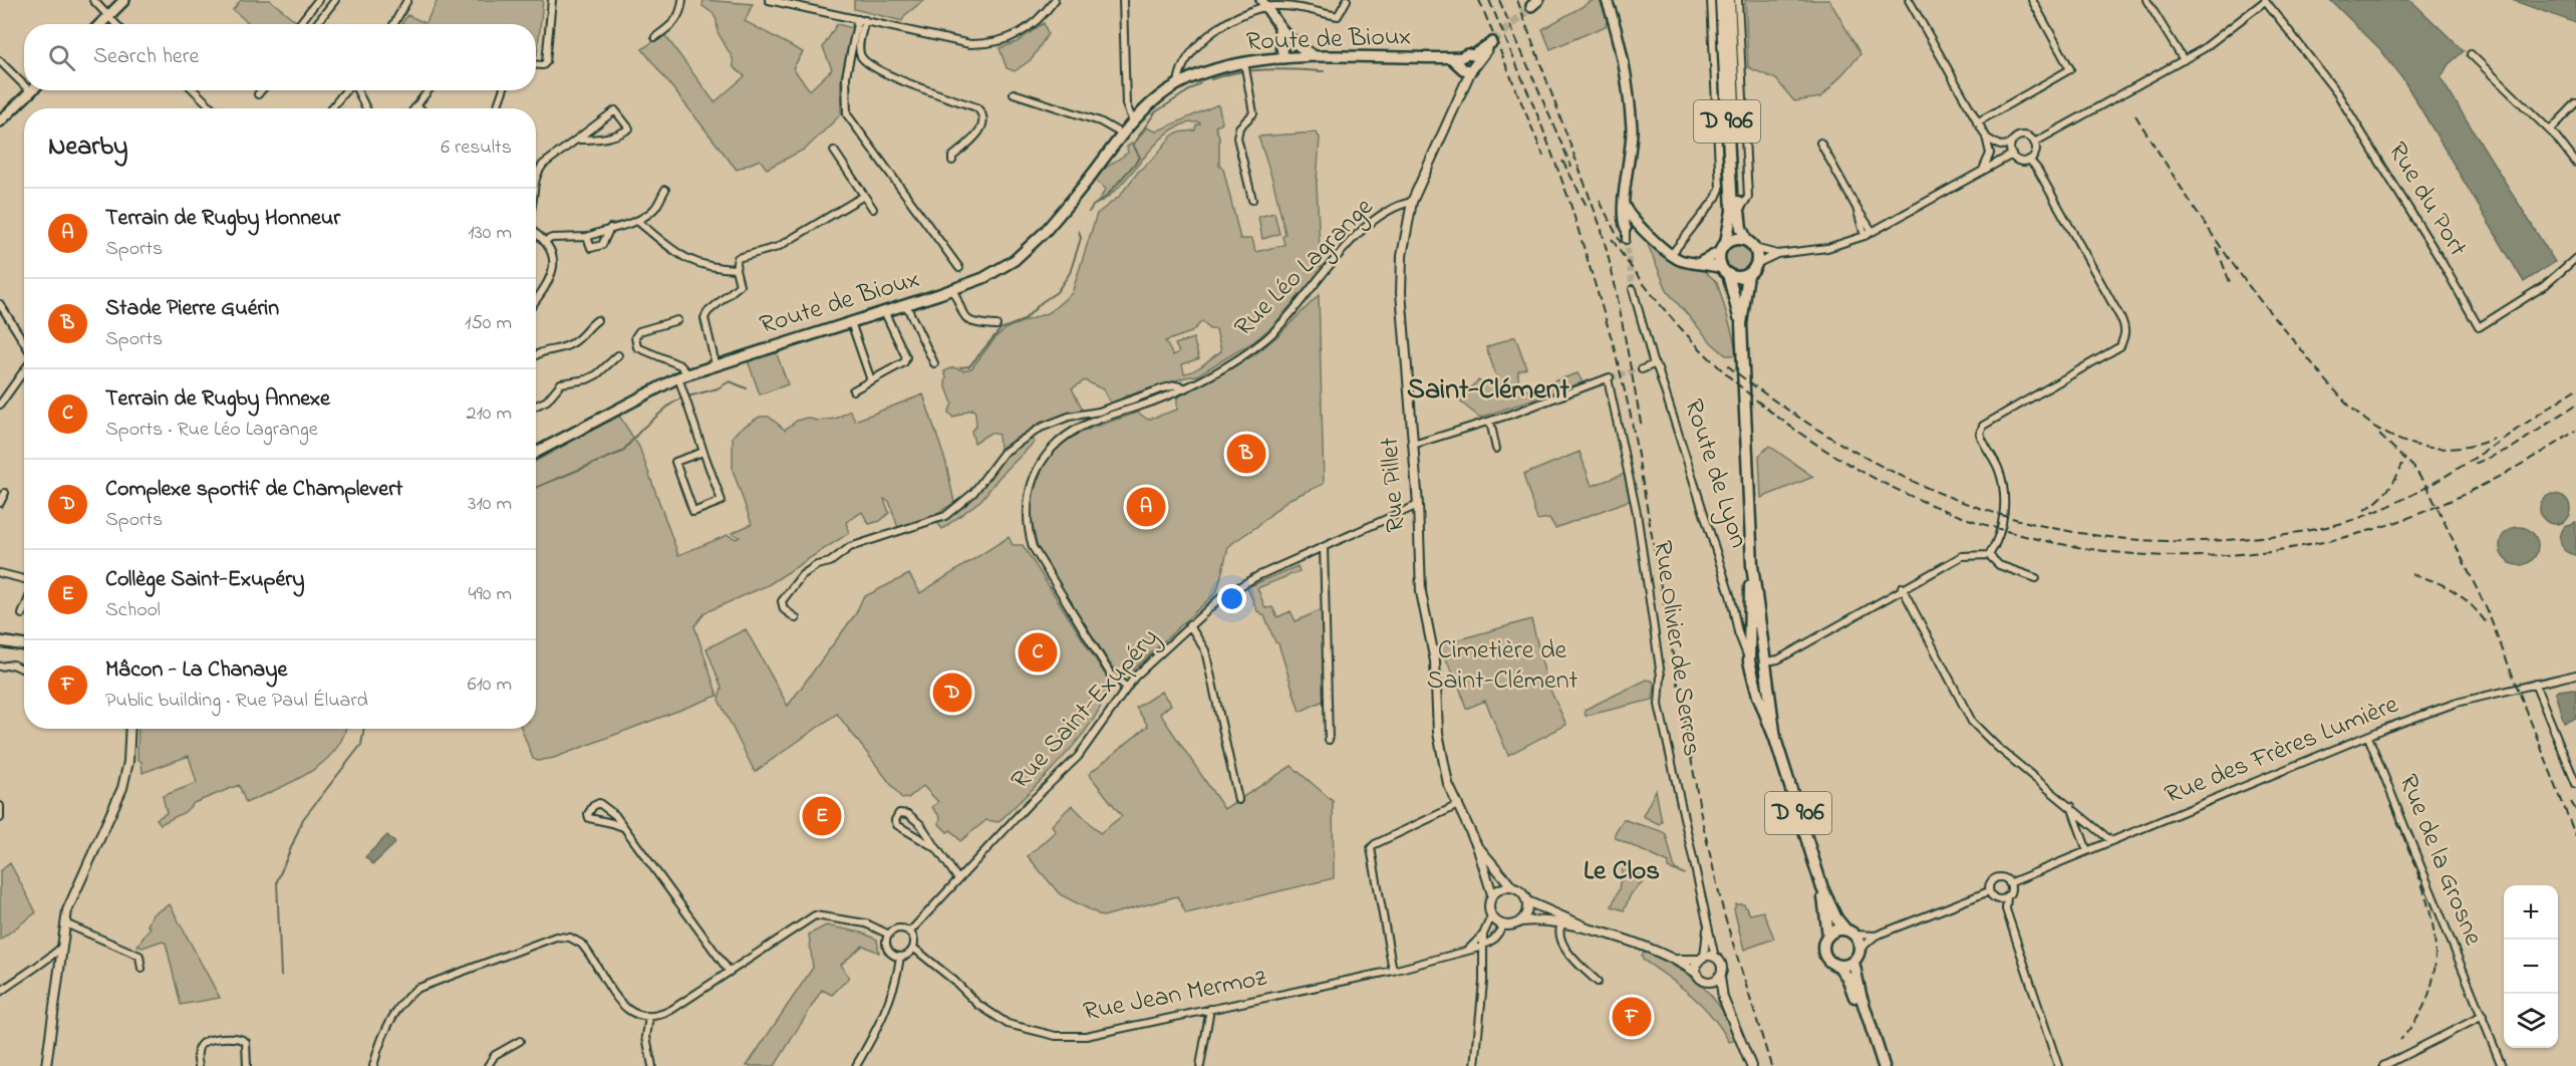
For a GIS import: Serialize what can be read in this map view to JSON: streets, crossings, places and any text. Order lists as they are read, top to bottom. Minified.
{"streets":{"main road":["Route de Bioux","D 906"],"street":["Rue du Port","Rue Léo Lagrange","Route de Lyon","Rue Pillet","Rue Olivier de Serres","Rue Saint-Exupéry","Rue des Frères Lumière","Rue de la Grosne","Rue Jean Mermoz"]},"crossings":[["Route de Bioux","Rue Pillet"],["D 906","Route de Lyon"],["Rue Léo Lagrange","Rue Pillet"],["Rue Léo Lagrange","Rue Saint-Exupéry"],["Rue Pillet","Rue Saint-Exupéry"],["Rue Pillet","Rue Jean Mermoz"],["Rue Saint-Exupéry","Rue Jean Mermoz"],["Rue des Frères Lumière","Rue de la Grosne"]],"districts":["Saint-Clément","Le Clos"],"parks":["Cimetière de Saint-Clément"],"page":{"search":"Search here","heading":["Nearby","6 results"],"list":[{"mark":"A","name":"Terrain de Rugby Honneur","note":"Sports","value":"130 m"},{"mark":"B","name":"Stade Pierre Guérin","note":"Sports","value":"150 m"},{"mark":"C","name":"Terrain de Rugby Annexe","note":"Sports · Rue Léo Lagrange","value":"210 m"},{"mark":"D","name":"Complexe sportif de Champlevert","note":"Sports","value":"310 m"},{"mark":"E","name":"Collège Saint-Exupéry","note":"School","value":"490 m"},{"mark":"F","name":"Mâcon - La Chanaye","note":"Public building · Rue Paul Éluard","value":"610 m"}],"pins":["B","A","C","D","E","F"],"map_buttons":["+","−"]}}
